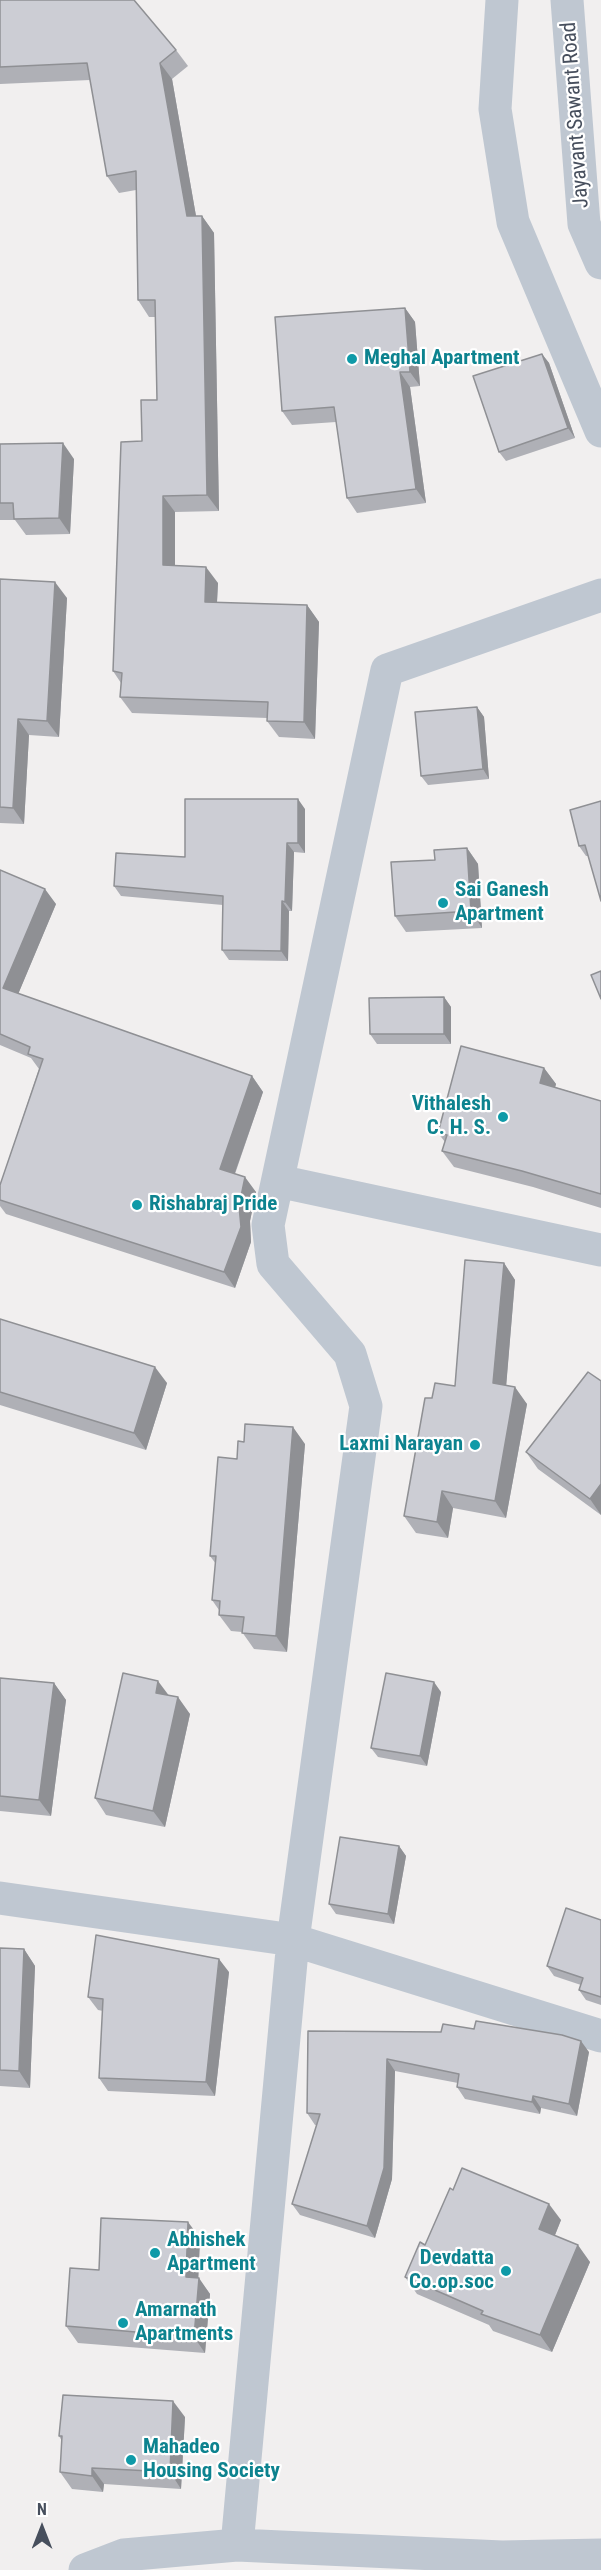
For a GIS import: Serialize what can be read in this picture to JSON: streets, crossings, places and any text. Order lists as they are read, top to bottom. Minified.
{"streets":{"street":["Jayavant Sawant Road"]},"places":["Meghal Apartment","Sai Ganesh Apartment","Vithalesh C. H. S.","Rishabraj Pride","Laxmi Narayan","Abhishek Apartment","Devdatta Co.op.soc","Amarnath Apartments","Mahadeo Housing Society"],"north":"top"}
